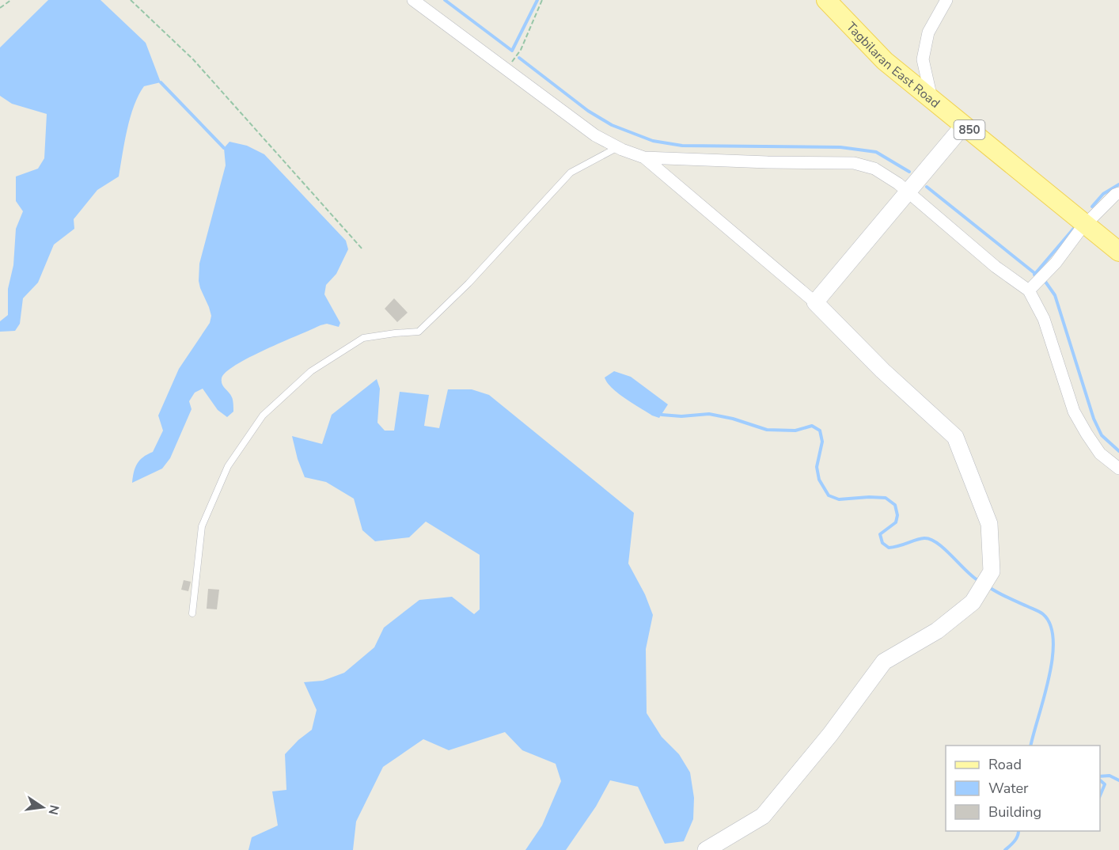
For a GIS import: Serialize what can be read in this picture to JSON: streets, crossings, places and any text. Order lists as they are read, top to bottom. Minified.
{"streets":{"main road":["Tagbilaran East Road","850"]},"legend":["Road","Water","Building"],"north":"right"}
